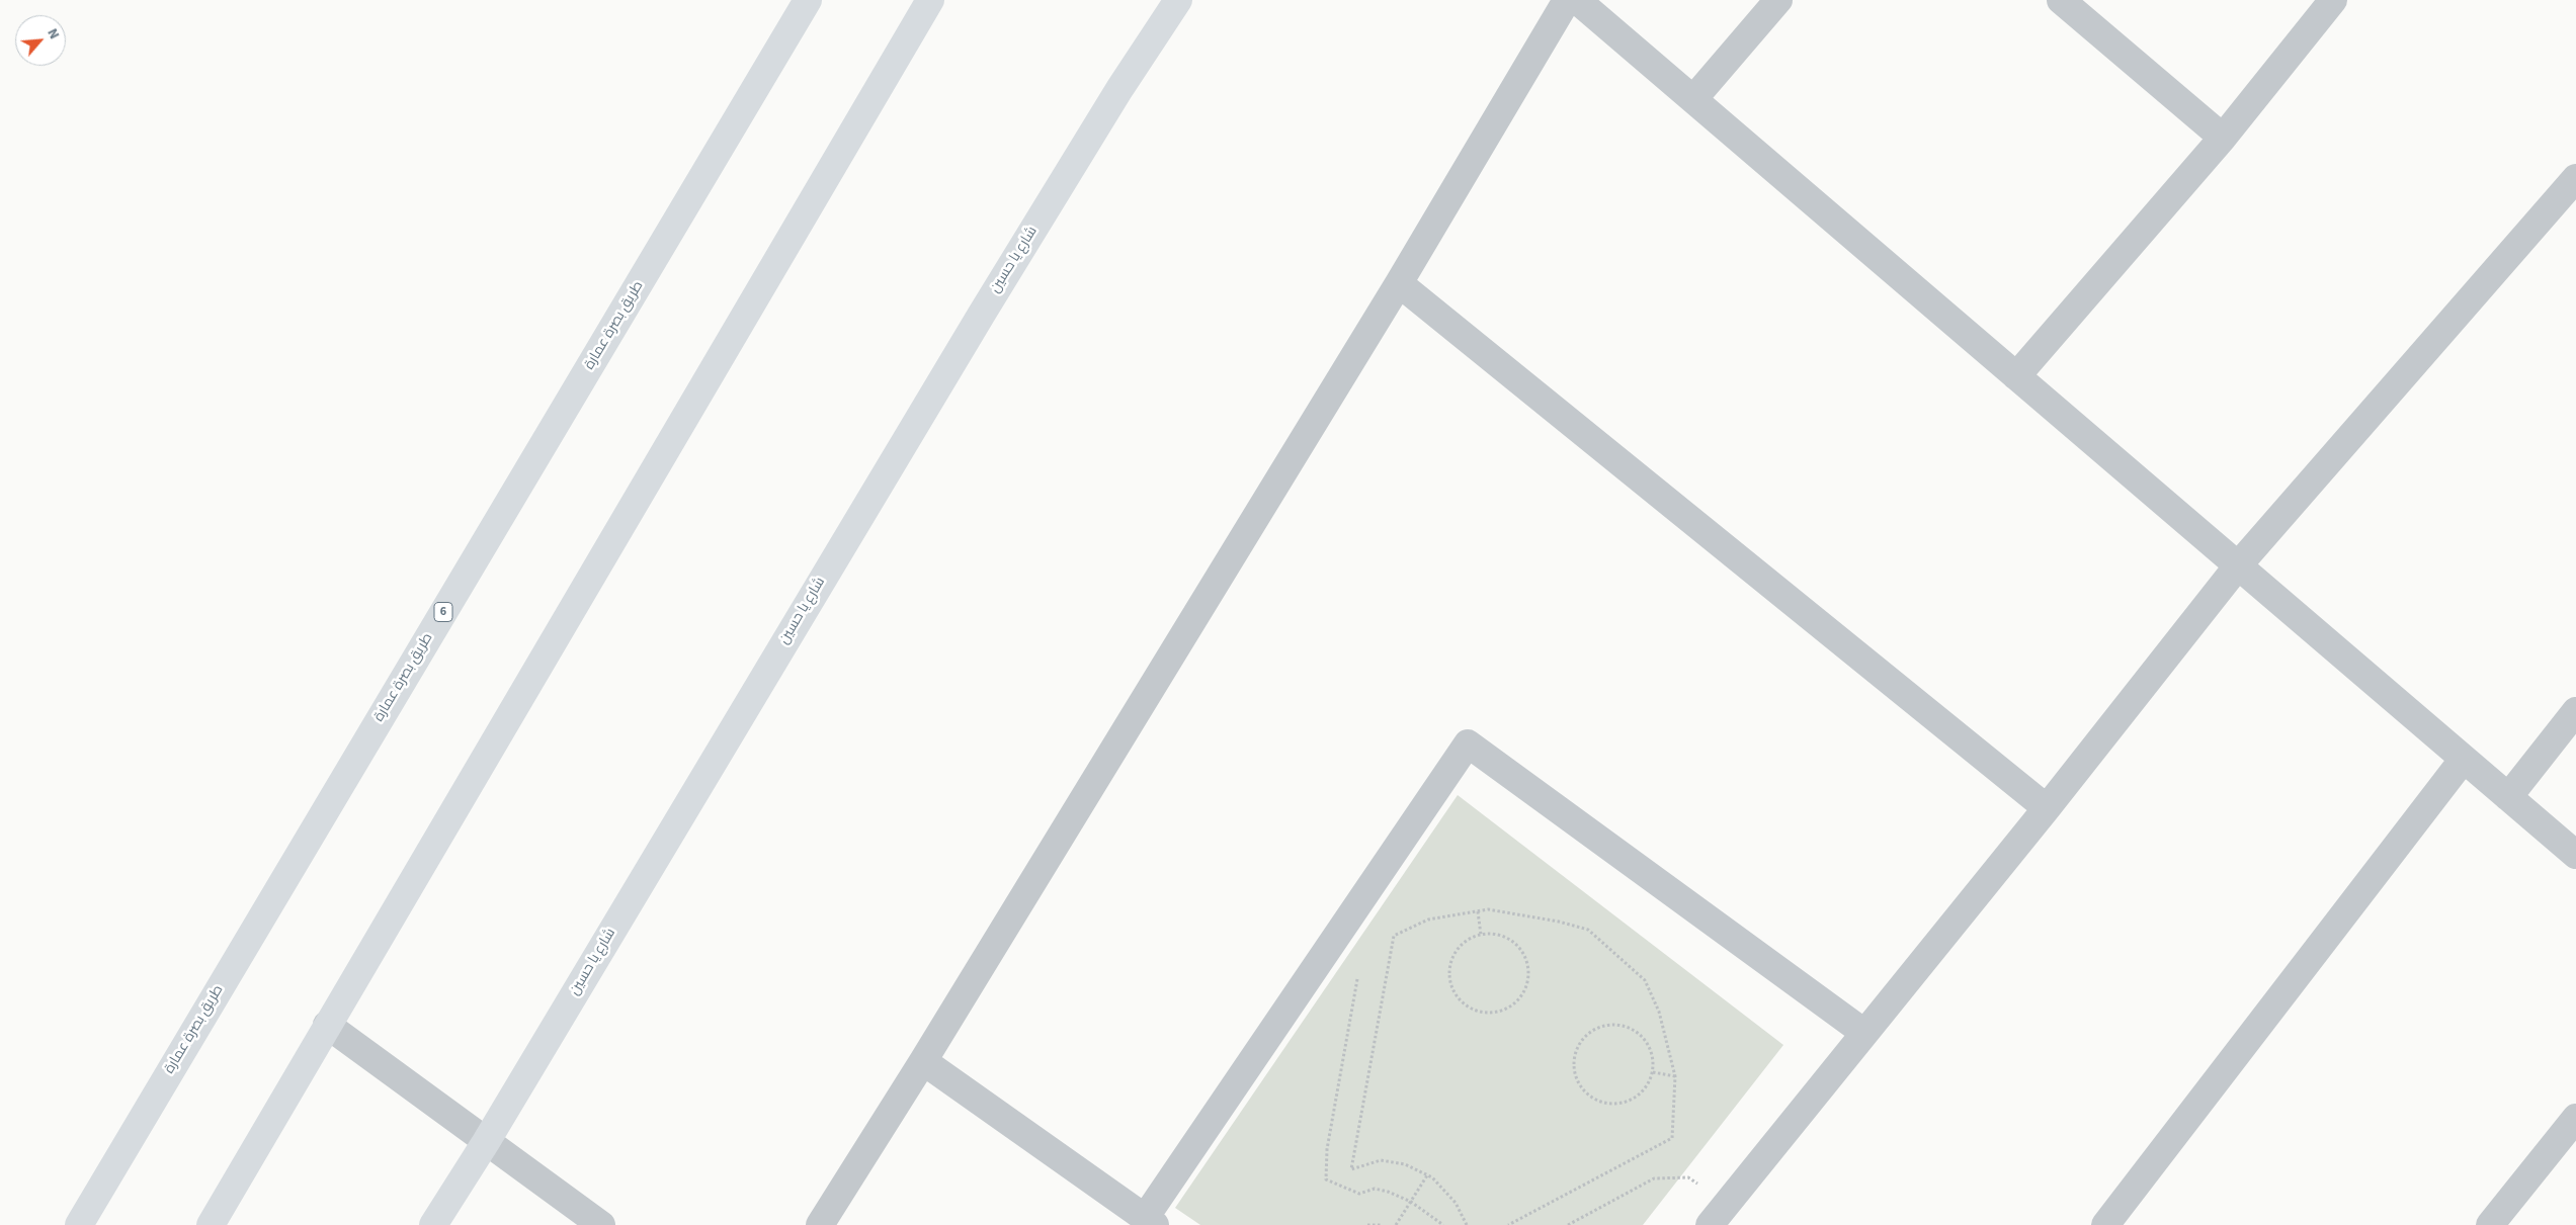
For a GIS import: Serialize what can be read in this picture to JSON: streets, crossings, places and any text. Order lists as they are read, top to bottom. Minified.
{"streets":{"main road":["شارع يا حسين","طريق بصرة عمارة","6"]},"north":"top right"}
